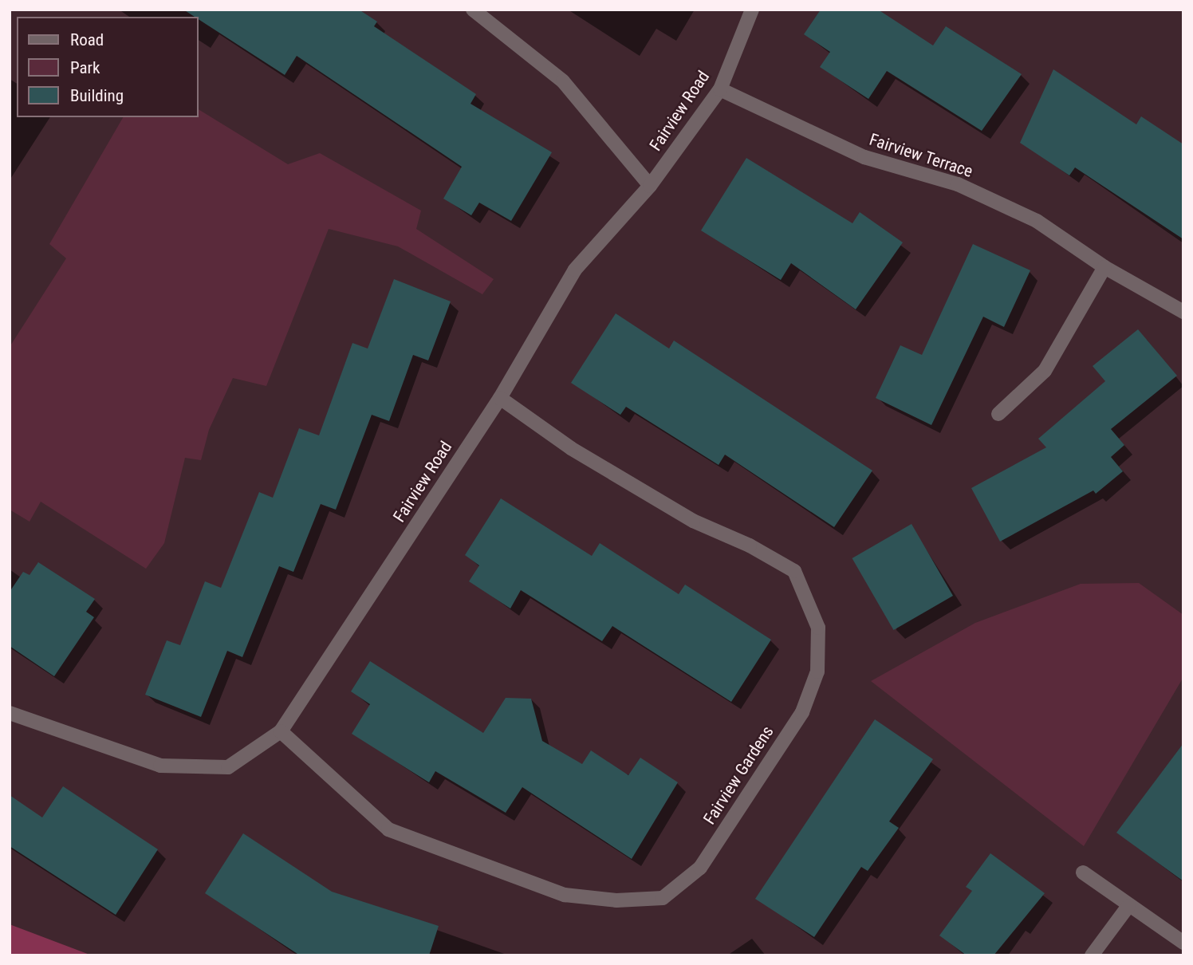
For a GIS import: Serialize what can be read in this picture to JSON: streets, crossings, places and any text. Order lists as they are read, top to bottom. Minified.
{"streets":{"street":["Fairview Road","Fairview Terrace","Fairview Gardens"]},"crossings":[["Fairview Road","Fairview Terrace"],["Fairview Road","Fairview Gardens"]],"legend":["Road","Park","Building"]}
